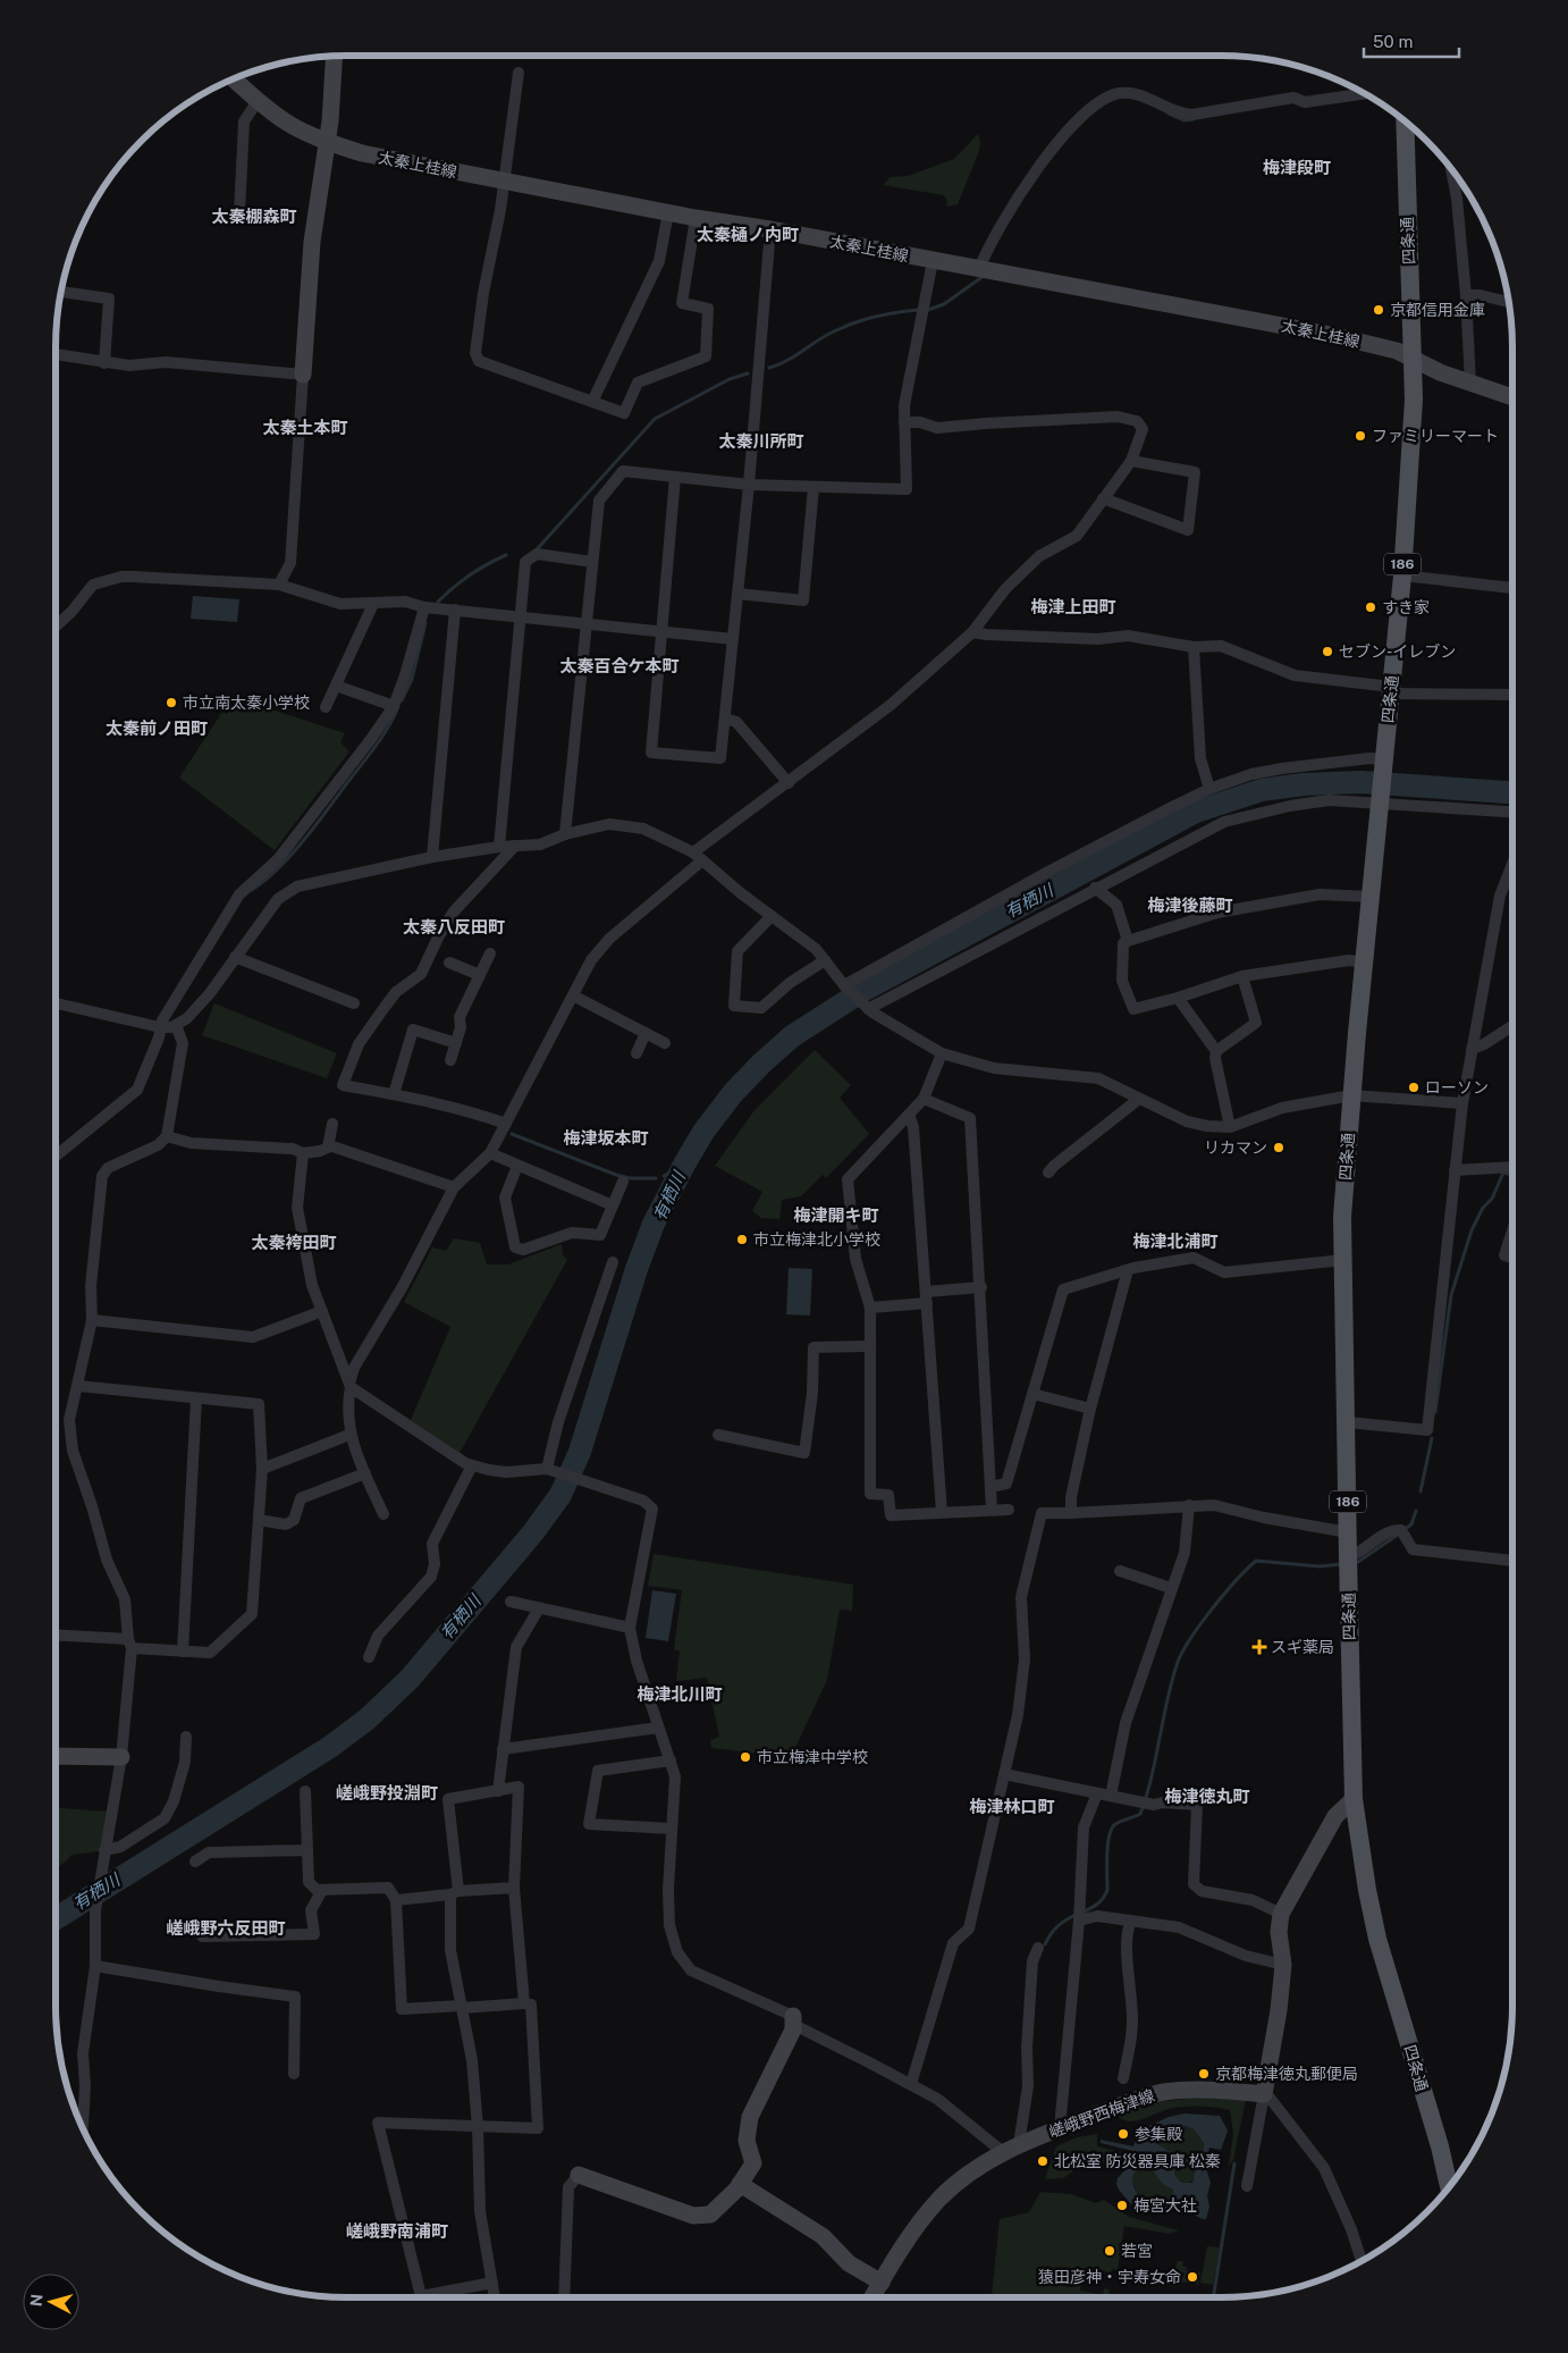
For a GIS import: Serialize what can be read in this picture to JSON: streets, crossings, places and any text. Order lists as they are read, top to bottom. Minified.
{"streets":{"main road":["太秦上桂線","四条通","186","嵯峨野西梅津線"]},"crossings":[["太秦上桂線","四条通"]],"districts":["梅津段町","太秦棚森町","太秦樋ノ内町","太秦土本町","太秦川所町","梅津上田町","太秦百合ケ本町","太秦前ノ田町","梅津後藤町","太秦八反田町","梅津坂本町","梅津開キ町","梅津北浦町","太秦袴田町","梅津北川町","嵯峨野投淵町","梅津徳丸町","梅津林口町","嵯峨野六反田町","嵯峨野南浦町"],"water":["有栖川"],"places":{"other":["京都信用金庫","ファミリーマート","すき家","セブン-イレブン","市立南太秦小学校","ローソン","リカマン","市立梅津北小学校","市立梅津中学校","京都梅津徳丸郵便局","参集殿","北松室 防災器具庫 松秦","梅宮大社","若宮","猿田彦神・宇寿女命"],"health":["スギ薬局"]},"scale_bar":"50 m","north":"left"}
